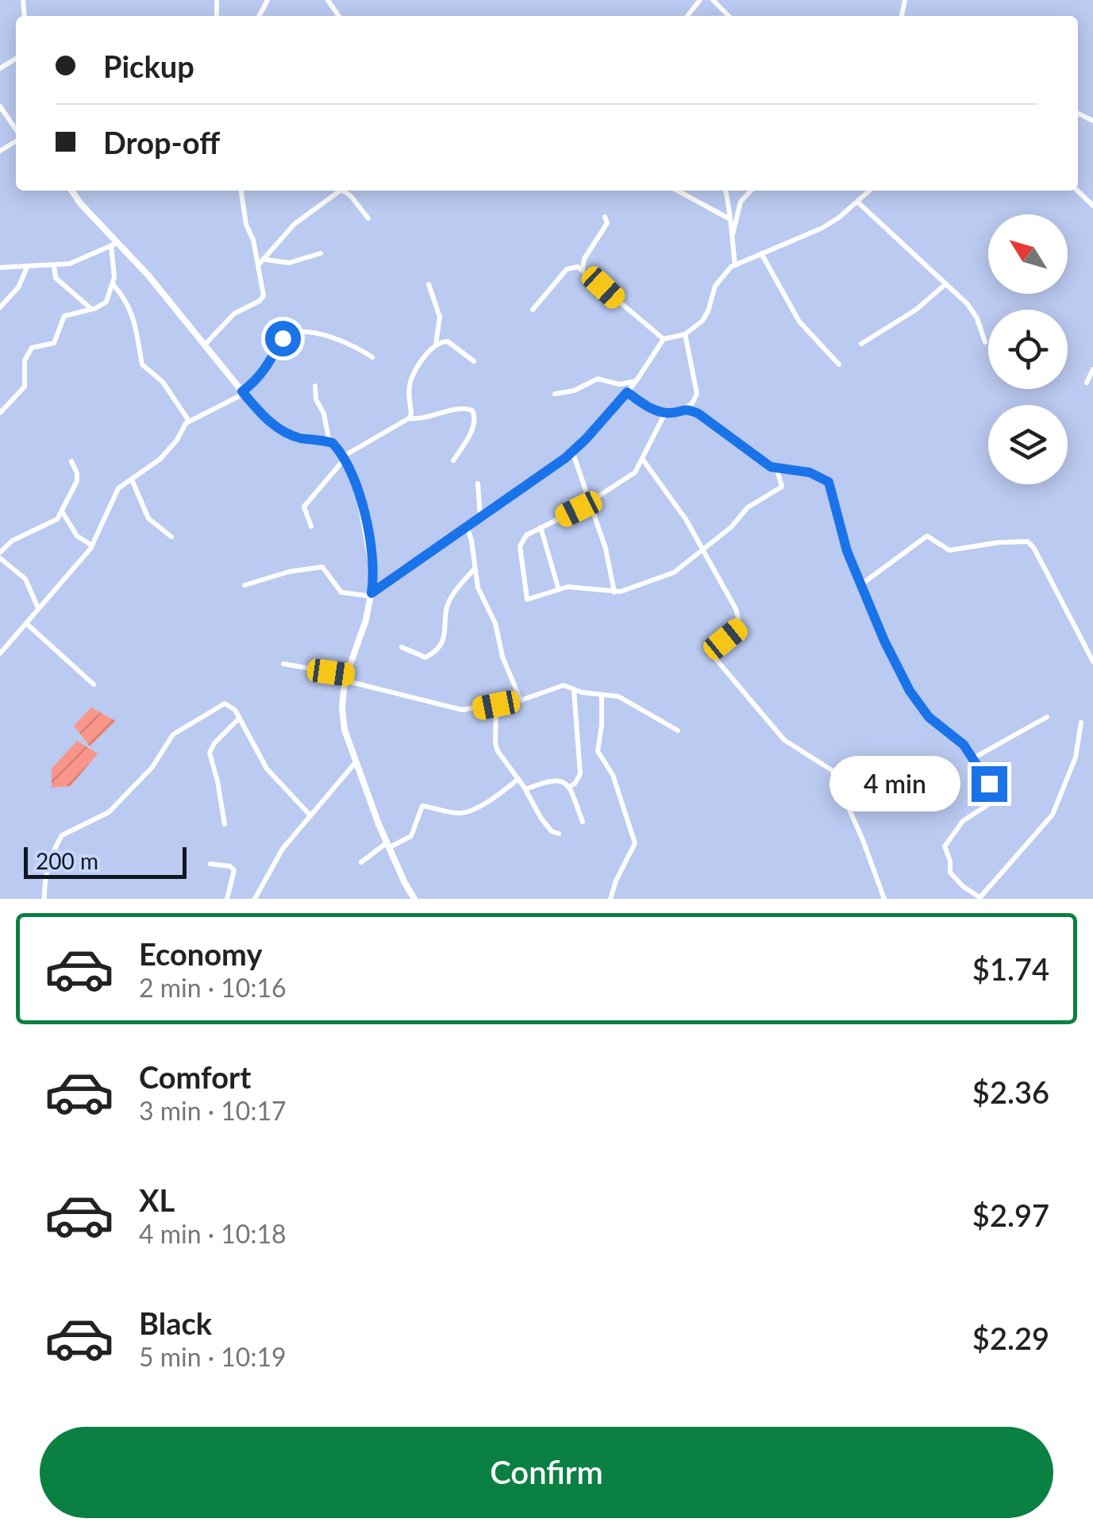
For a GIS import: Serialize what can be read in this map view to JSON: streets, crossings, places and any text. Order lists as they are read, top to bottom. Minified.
{"scale_bar":"200 m","north":"top left","page":{"banner":["Pickup","Drop-off"],"bubble":"4 min","scale":"200 m","list":[{"name":"Economy","note":"2 min · 10:16","value":"$1.74"},{"name":"Comfort","note":"3 min · 10:17","value":"$2.36"},{"name":"XL","note":"4 min · 10:18","value":"$2.97"},{"name":"Black","note":"5 min · 10:19","value":"$2.29"}],"buttons":"Confirm"}}
